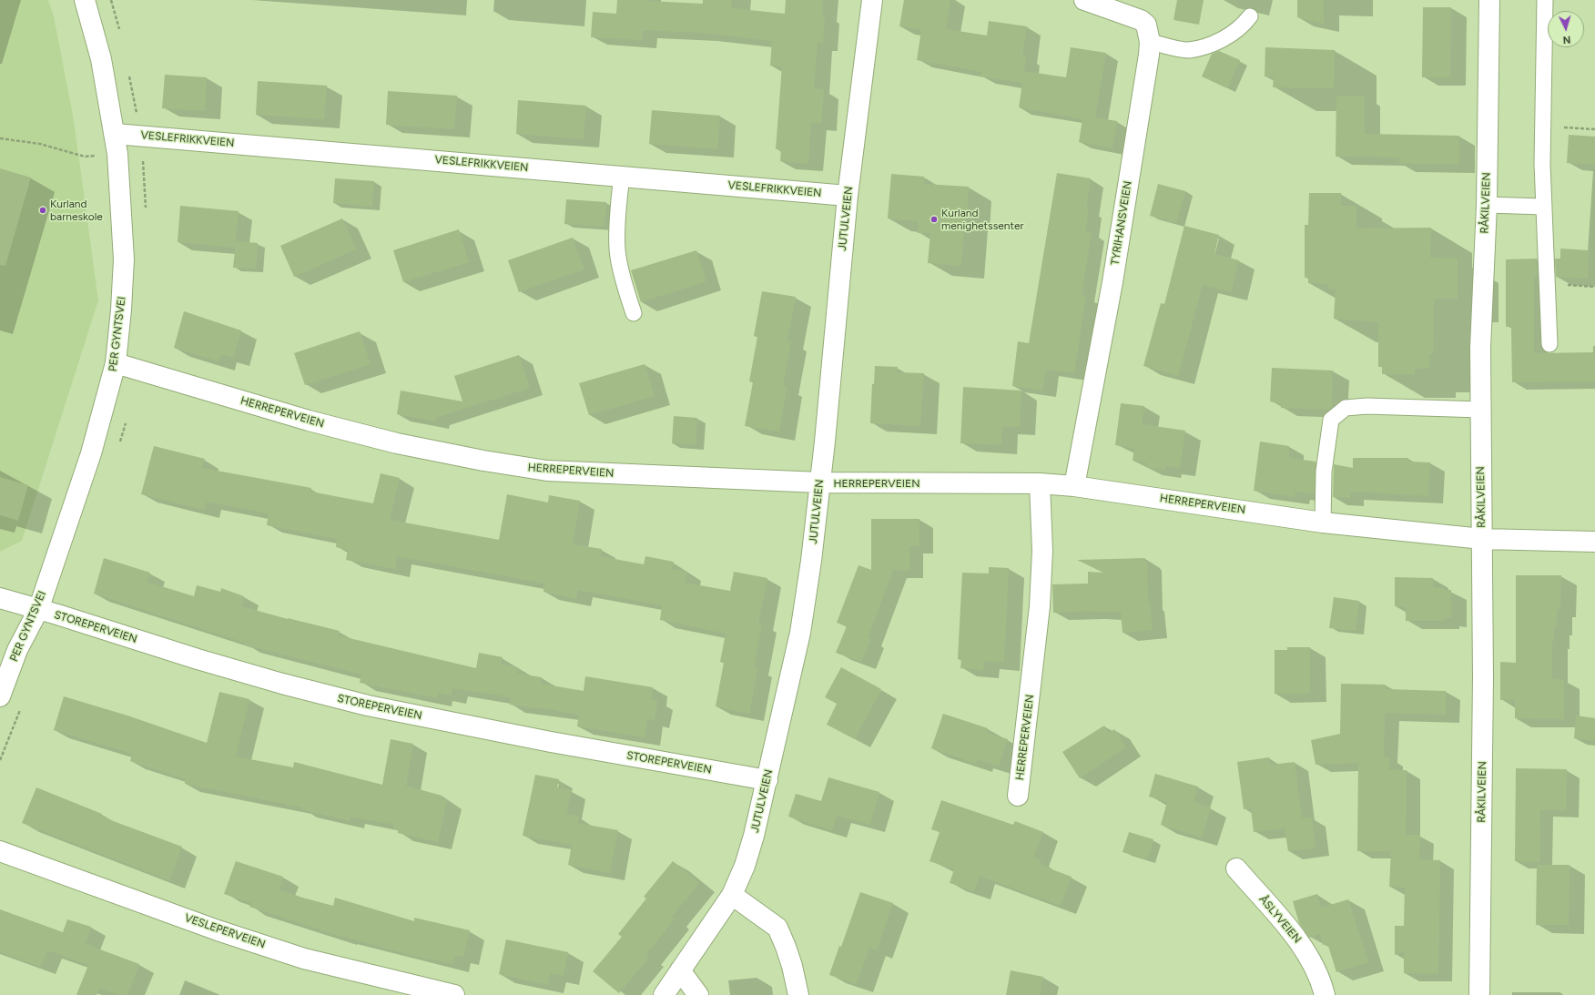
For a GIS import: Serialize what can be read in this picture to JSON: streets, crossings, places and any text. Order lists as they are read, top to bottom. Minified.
{"streets":{"street":["VESLEFRIKKVEIEN","RÅKILVEIEN","JUTULVEIEN","TYRIHANSVEIEN","PER GYNTSVEI","HERREPERVEIEN","STOREPERVEIEN","ÅSLYVEIEN","VESLEPERVEIEN"]},"crossings":[["VESLEFRIKKVEIEN","JUTULVEIEN"],["VESLEFRIKKVEIEN","PER GYNTSVEI"],["RÅKILVEIEN","HERREPERVEIEN"],["JUTULVEIEN","HERREPERVEIEN"],["JUTULVEIEN","STOREPERVEIEN"],["TYRIHANSVEIEN","HERREPERVEIEN"],["PER GYNTSVEI","HERREPERVEIEN"],["PER GYNTSVEI","STOREPERVEIEN"]],"places":["Kurland barneskole","Kurland menighetssenter"],"north":"bottom"}
